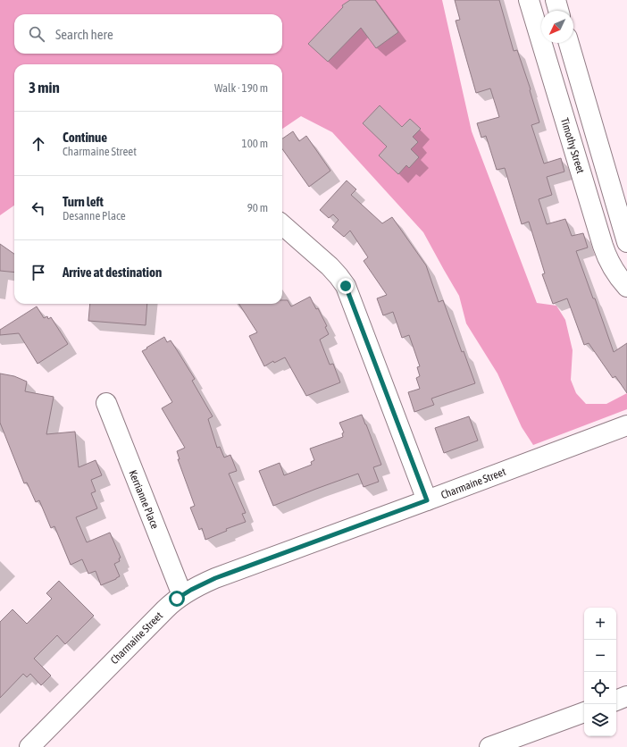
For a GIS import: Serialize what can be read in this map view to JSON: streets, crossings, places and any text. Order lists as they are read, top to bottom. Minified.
{"streets":{"street":["Timothy Street","Charmaine Street","Kerrianne Place"]},"crossings":[["Charmaine Street","Kerrianne Place"]],"north":"bottom left","page":{"search":"Search here","heading":["3 min","Walk · 190 m"],"list":[["Continue","Charmaine Street","100 m"],["Turn left","Desanne Place","90 m"],"Arrive at destination"],"map_buttons":["+","−"]}}
